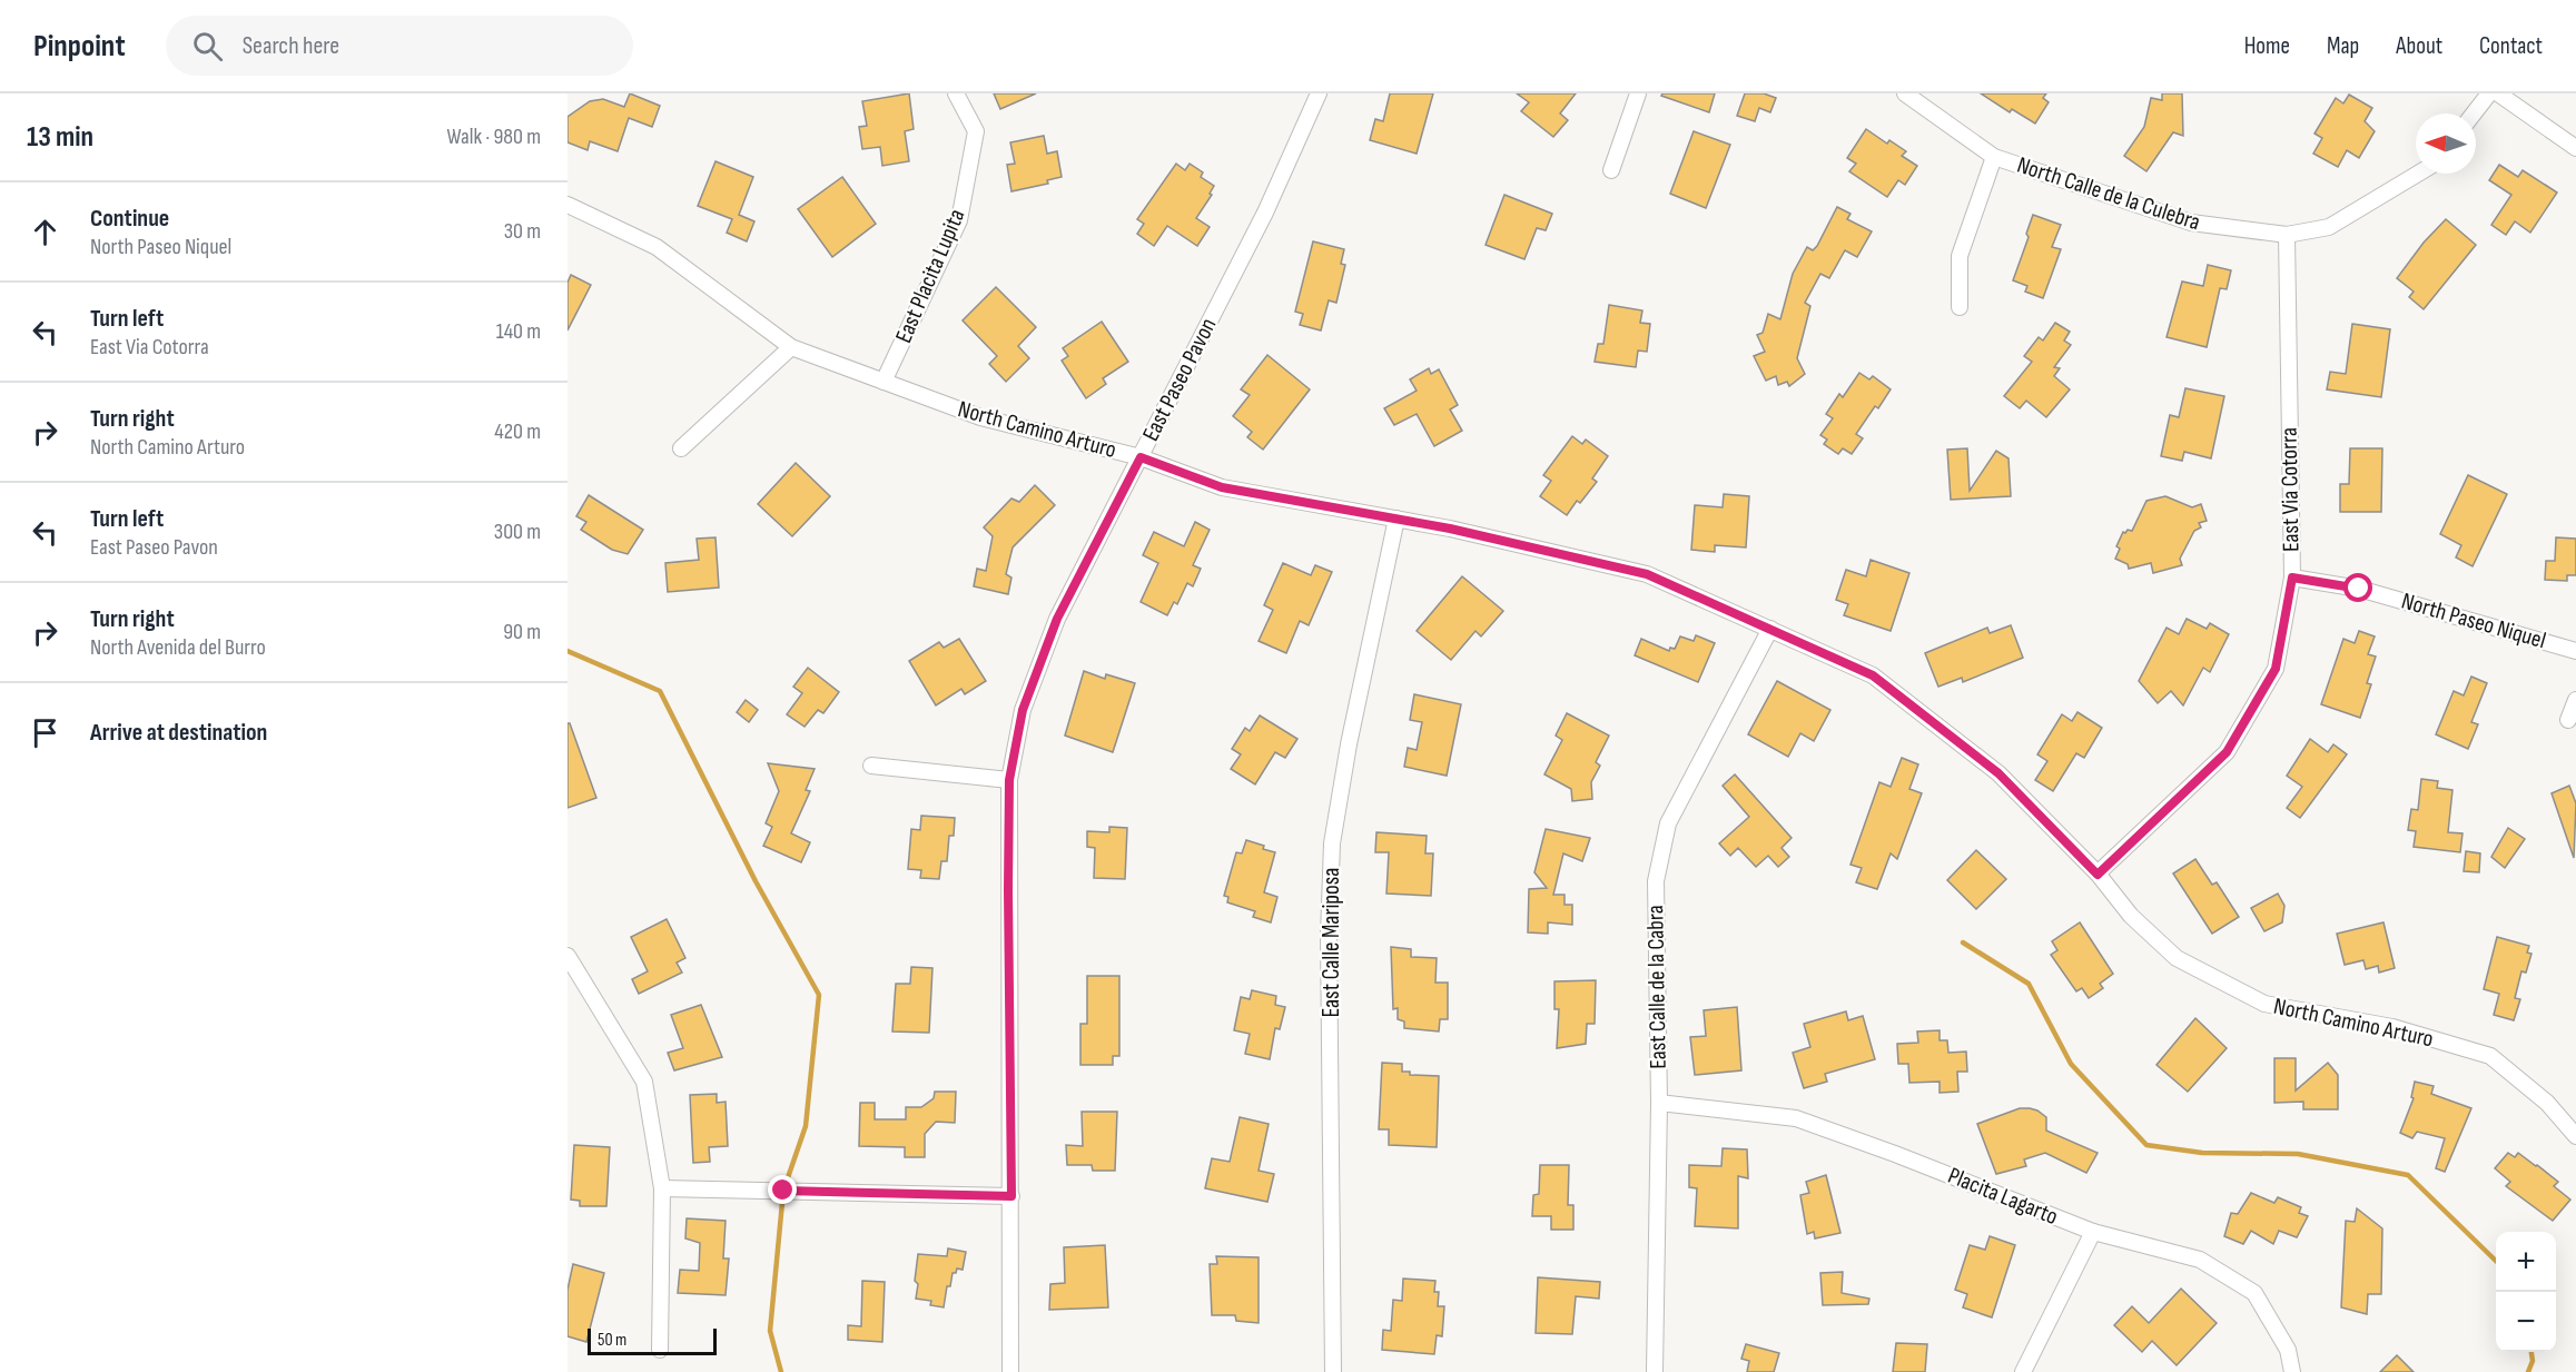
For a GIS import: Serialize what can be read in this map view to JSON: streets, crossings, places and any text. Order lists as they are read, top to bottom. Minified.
{"streets":{"street":["North Calle de la Culebra","East Placita Lupita","East Paseo Pavon","North Camino Arturo","East Via Cotorra","North Paseo Niquel","East Calle Mariposa","East Calle de la Cabra","Placita Lagarto"]},"crossings":[["North Calle de la Culebra","East Via Cotorra"],["East Placita Lupita","North Camino Arturo"],["East Paseo Pavon","North Camino Arturo"],["North Camino Arturo","East Via Cotorra"],["North Camino Arturo","East Calle Mariposa"],["North Camino Arturo","East Calle de la Cabra"],["East Via Cotorra","North Paseo Niquel"],["East Calle de la Cabra","Placita Lagarto"]],"scale_bar":"50 m","north":"left","page":{"header":"Pinpoint","search":"Search here","nav":["Home","Map","About","Contact"],"heading":["13 min","Walk · 980 m"],"list":[["Continue","North Paseo Niquel","30 m"],["Turn left","East Via Cotorra","140 m"],["Turn right","North Camino Arturo","420 m"],["Turn left","East Paseo Pavon","300 m"],["Turn right","North Avenida del Burro","90 m"],"Arrive at destination"],"map_buttons":["+","−"],"scale":"50 m"}}
